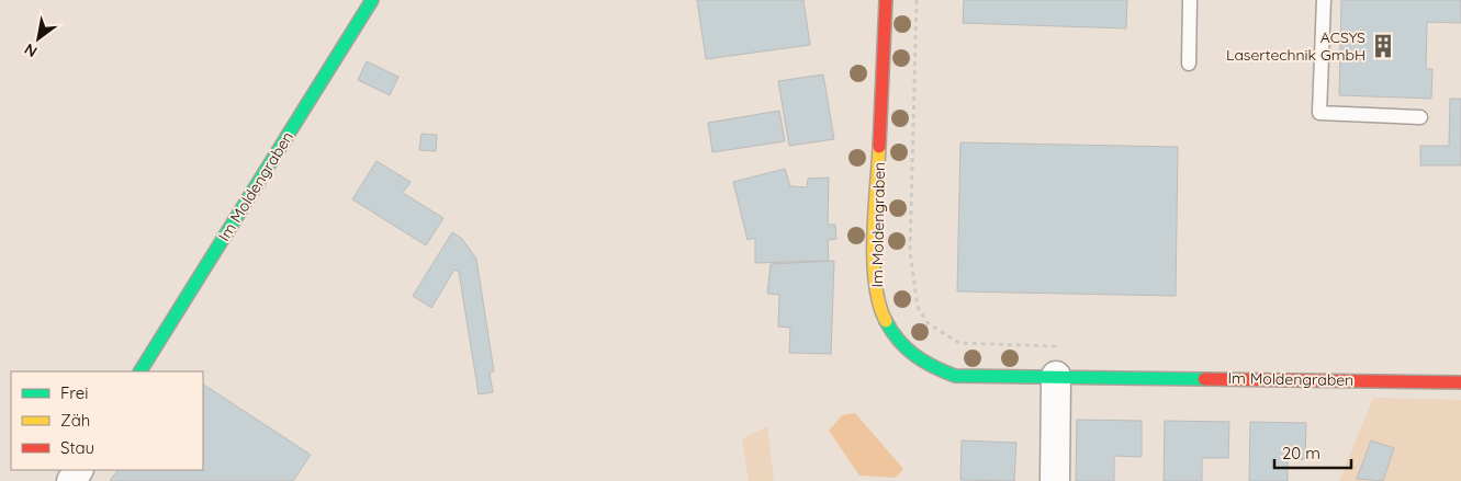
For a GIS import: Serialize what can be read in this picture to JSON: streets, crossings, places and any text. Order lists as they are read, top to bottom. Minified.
{"streets":{"street":["Im Moldengraben"]},"places":{"building":["ACSYS Lasertechnik GmbH"]},"legend":["Frei","Zäh","Stau"],"scale_bar":"20 m","north":"bottom left"}
